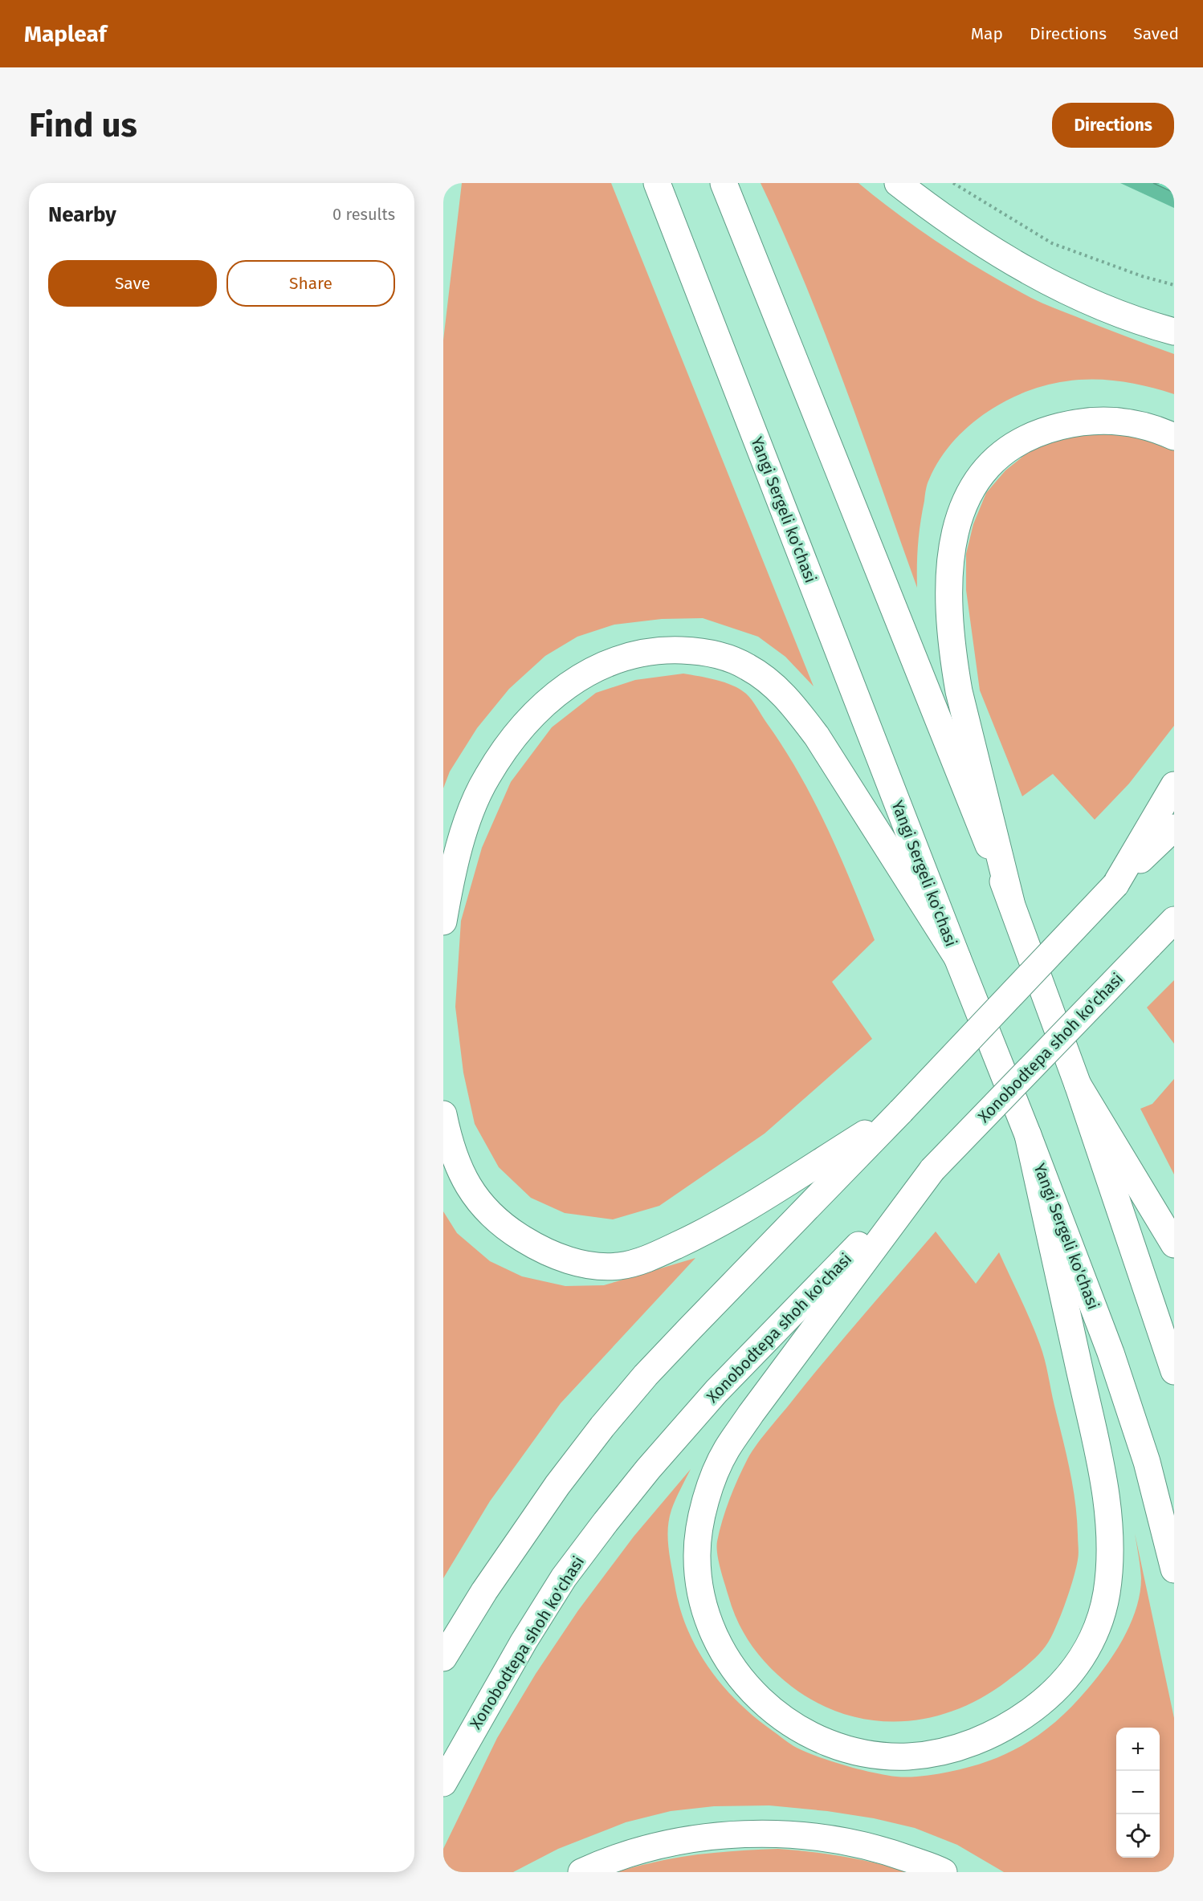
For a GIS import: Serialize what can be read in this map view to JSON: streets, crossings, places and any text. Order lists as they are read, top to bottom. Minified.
{"streets":{"main road":["Yangi Sergeli ko'chasi","Xonobodtepa shoh ko'chasi"]},"page":{"header":"Mapleaf","nav":["Map","Directions","Saved"],"buttons":["Directions",["Save","Share"]],"title":"Find us","heading":["Nearby","0 results"],"map_buttons":["+","−"]}}
